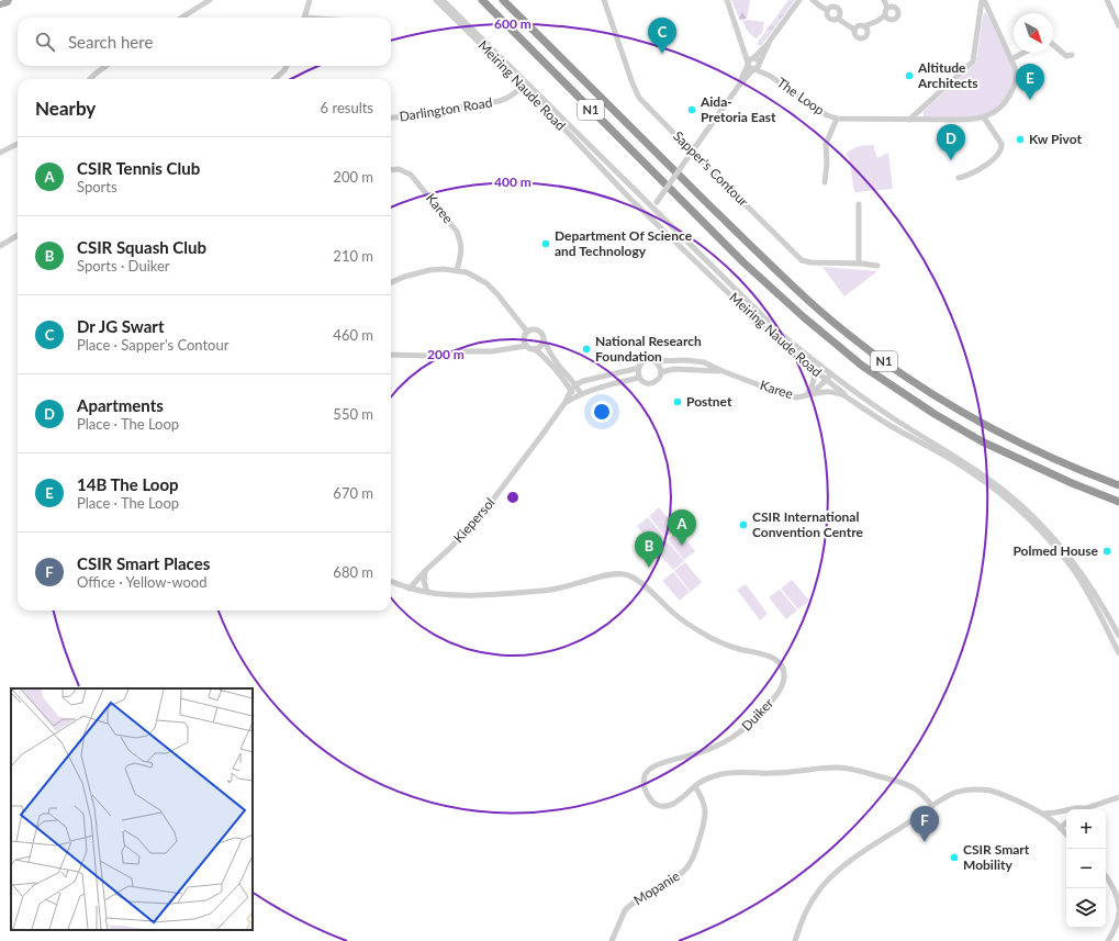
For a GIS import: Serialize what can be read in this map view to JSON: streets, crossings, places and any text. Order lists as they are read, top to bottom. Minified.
{"streets":{"highway":["N1"],"street":["Meiring Naude Road","The Loop","Darlington Road","Sapper's Contour","Karee","Kiepersol","Duiker","Mopanie"]},"crossings":[["Meiring Naude Road","Darlington Road"],["Meiring Naude Road","Karee"],["Kiepersol","Duiker"],["Duiker","Mopanie"]],"places":["Altitude Architects","Aida- Pretoria East","Kw Pivot","Department Of Science and Technology","National Research Foundation","Postnet","CSIR International Convention Centre","Polmed House","CSIR Smart Mobility"],"north":"bottom right","page":{"pins":["C","E","D","A","B","F"],"search":"Search here","heading":["Nearby","6 results"],"list":[{"mark":"A","name":"CSIR Tennis Club","note":"Sports","value":"200 m"},{"mark":"B","name":"CSIR Squash Club","note":"Sports · Duiker","value":"210 m"},{"mark":"C","name":"Dr JG Swart","note":"Place · Sapper's Contour","value":"460 m"},{"mark":"D","name":"Apartments","note":"Place · The Loop","value":"550 m"},{"mark":"E","name":"14B The Loop","note":"Place · The Loop","value":"670 m"},{"mark":"F","name":"CSIR Smart Places","note":"Office · Yellow-wood","value":"680 m"}],"map_buttons":["+","−"]},"rings":["600 m","400 m","200 m"]}
